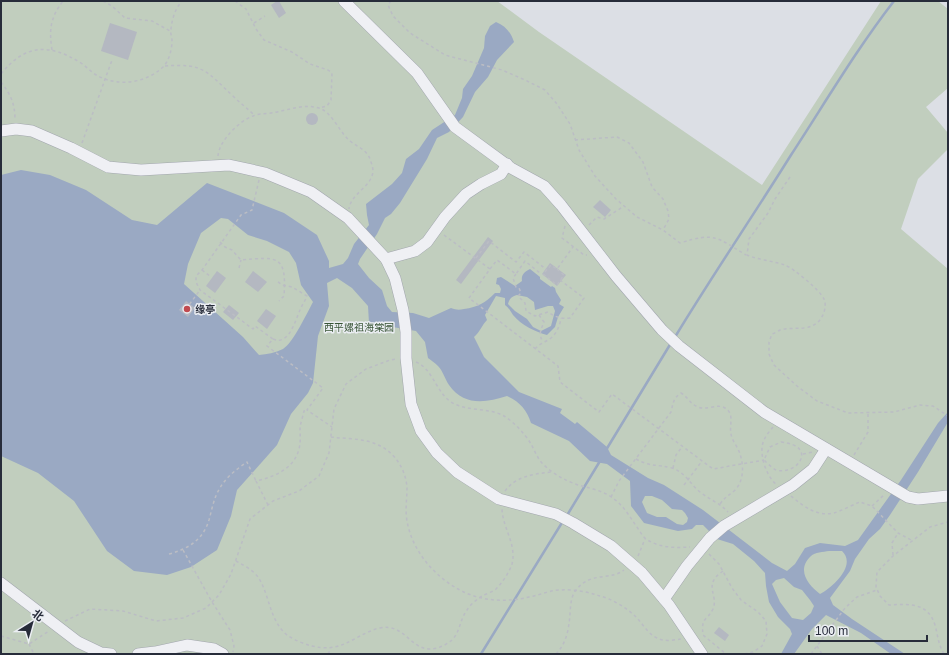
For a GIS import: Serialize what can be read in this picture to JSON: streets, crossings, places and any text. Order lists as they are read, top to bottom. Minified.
{"parks":["西平嫘祖海棠园"],"places":["缘亭"],"scale_bar":"100 m","north":"top right"}
